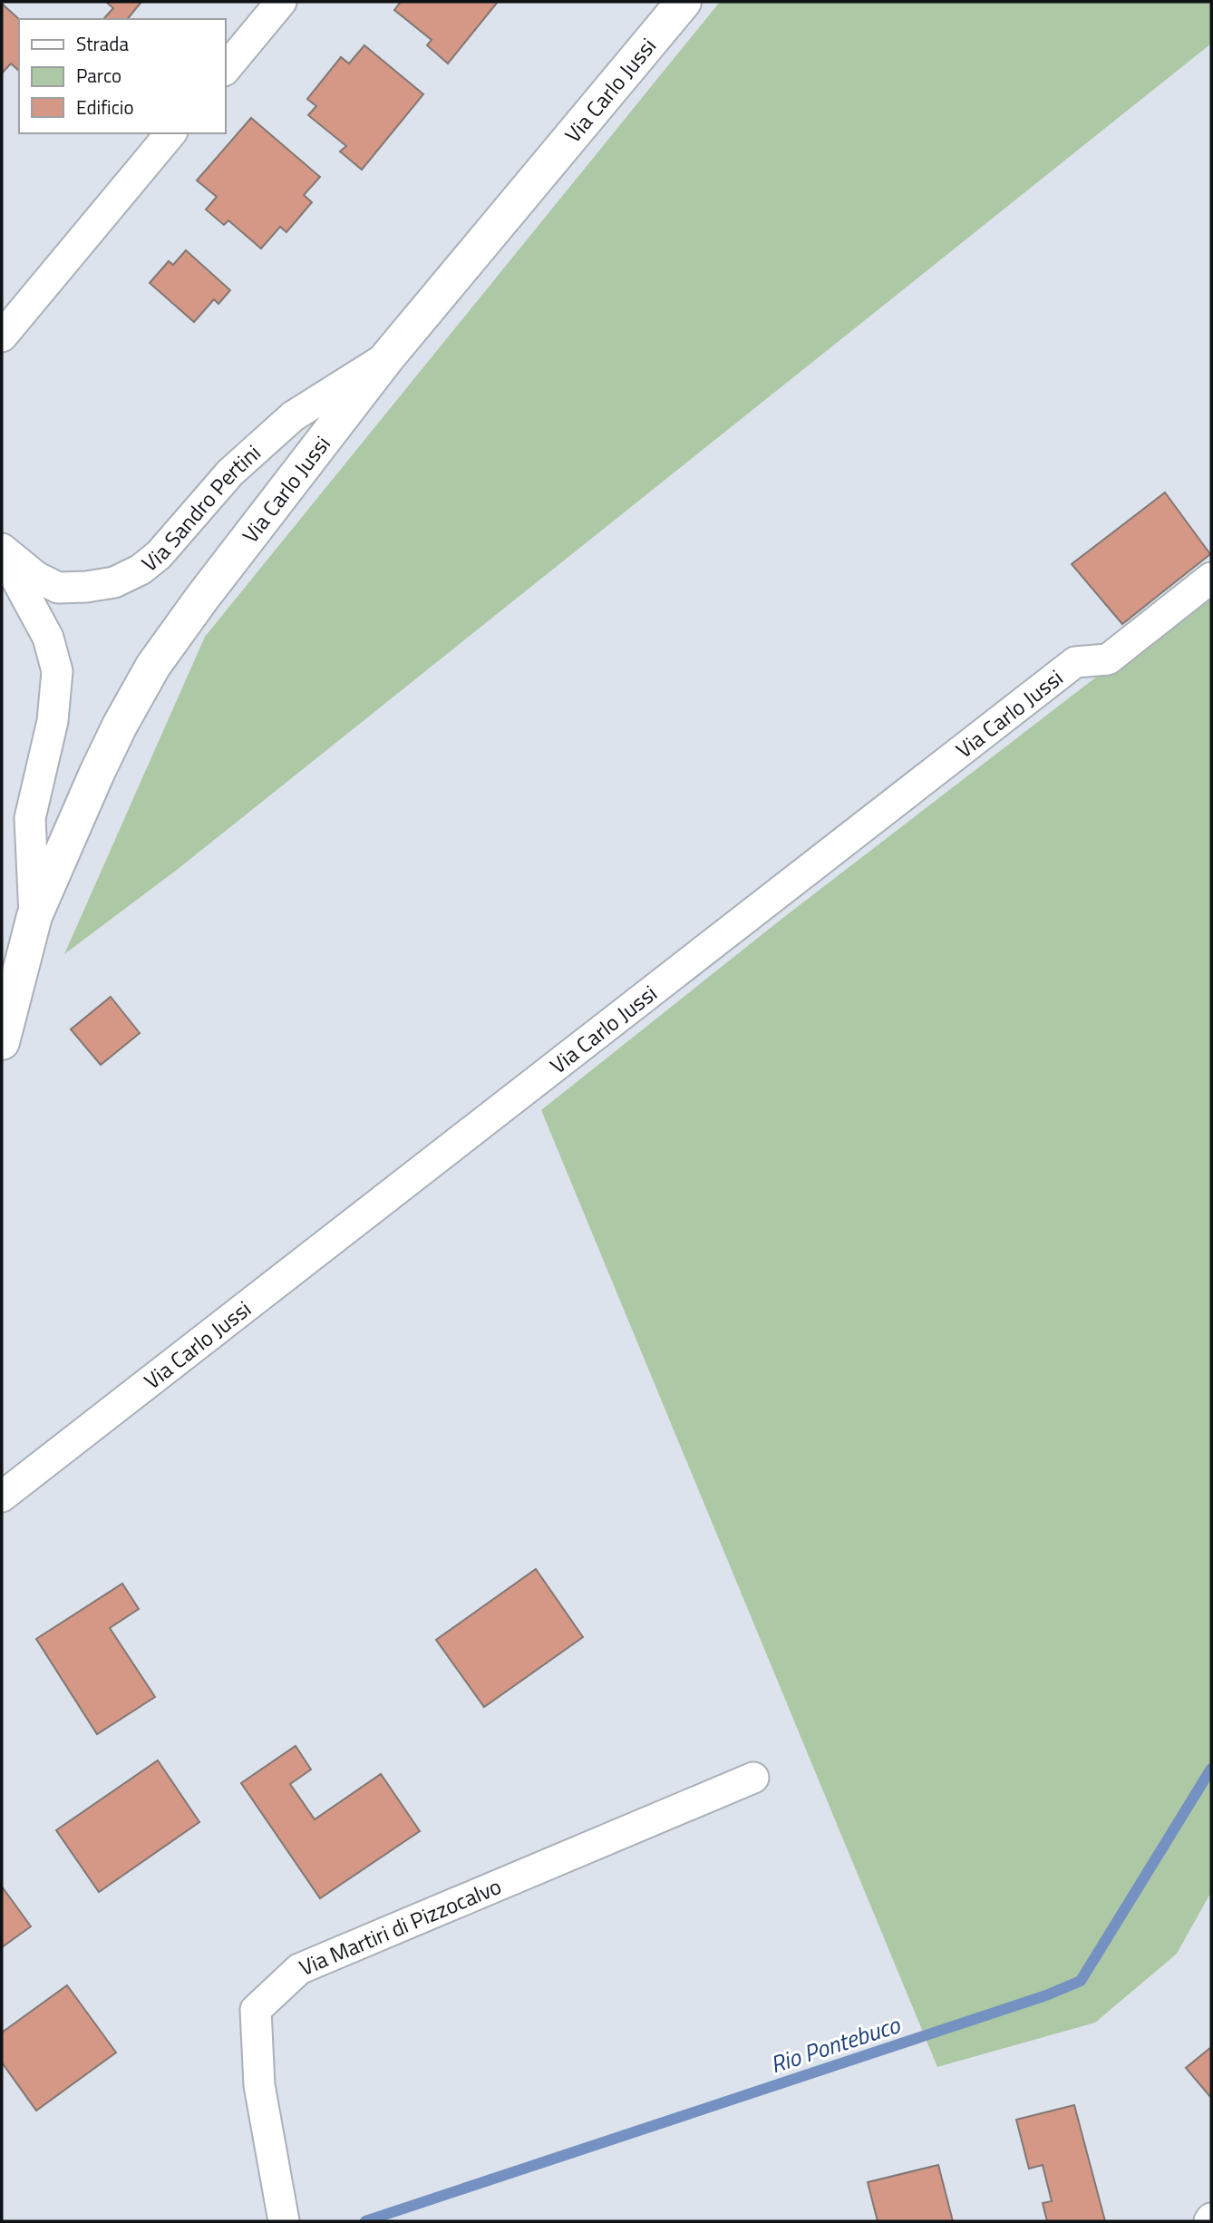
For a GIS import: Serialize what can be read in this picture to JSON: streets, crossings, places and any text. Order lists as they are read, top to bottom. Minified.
{"streets":{"street":["Via Carlo Jussi","Via Sandro Pertini","Via Martiri di Pizzocalvo"]},"crossings":[["Via Carlo Jussi","Via Sandro Pertini"]],"water":["Rio Pontebuco"],"legend":["Strada","Parco","Edificio"]}
